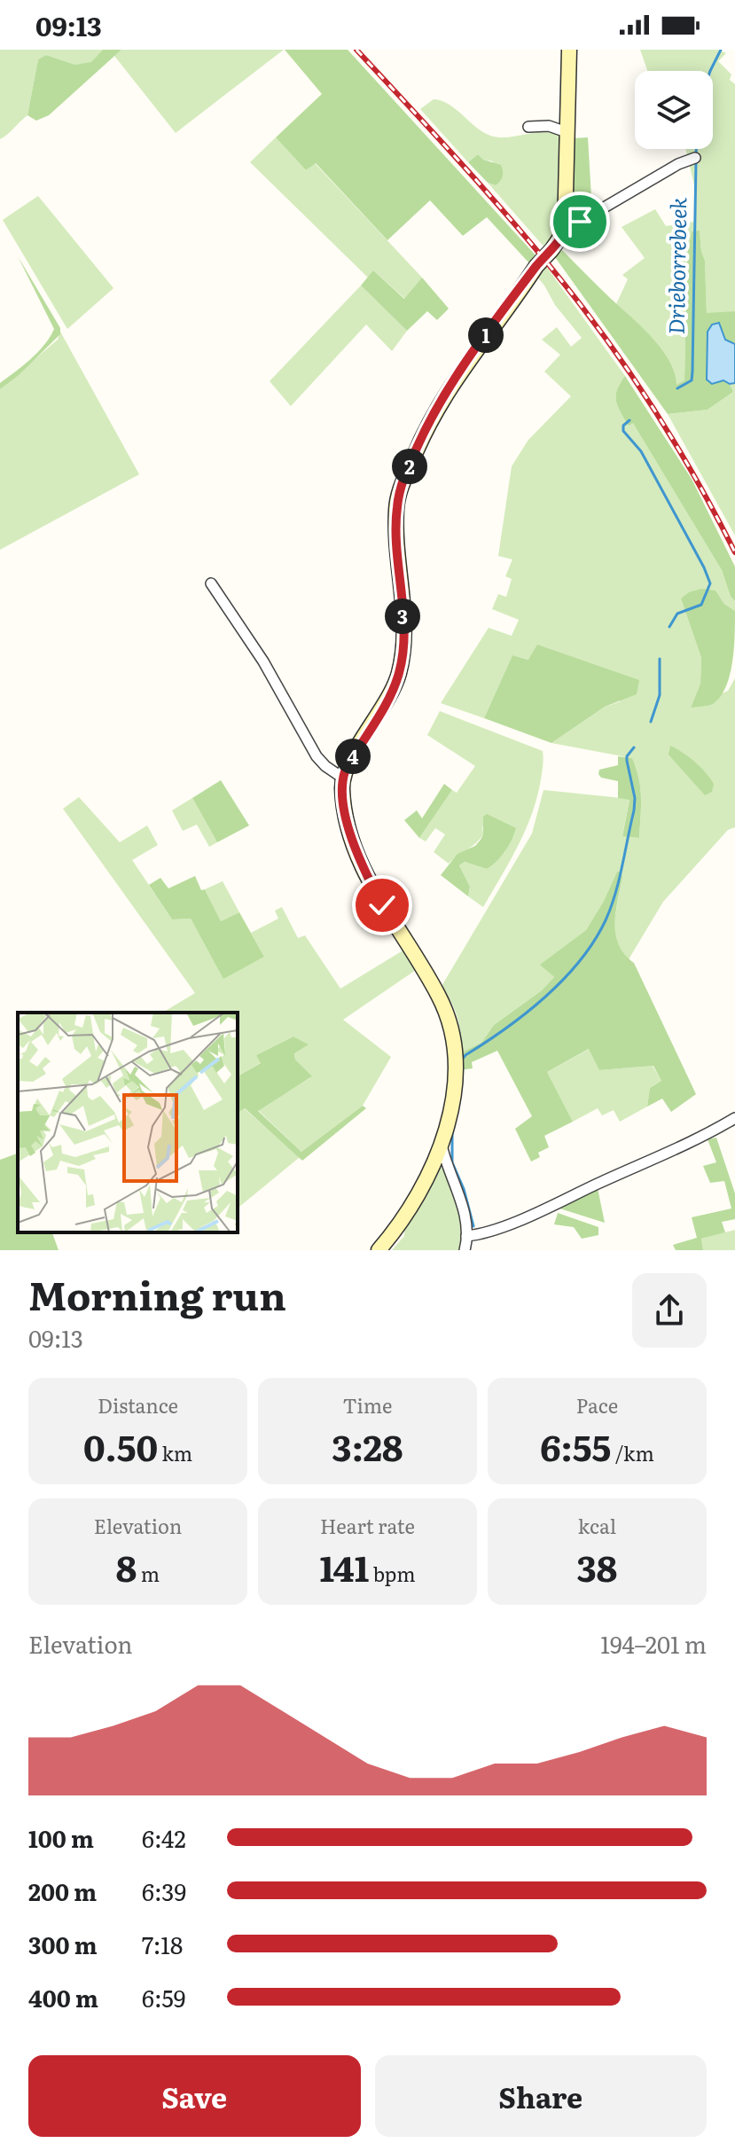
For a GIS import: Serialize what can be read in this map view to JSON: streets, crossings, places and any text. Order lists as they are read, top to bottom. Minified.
{"water":["Drieborrebeek"],"page":{"status":"09:13","pins":["1","2","3","4"],"heading":["Morning run","09:13"],"stats":[["Distance","0.50 km"],["Time","3:28"],["Pace","6:55 /km"],["Elevation","8 m"],["Heart rate","141 bpm"],["kcal","38"]],"chart":["Elevation","194–201 m"],"list":[{"name":"100 m","note":"6:42"},{"name":"200 m","note":"6:39"},{"name":"300 m","note":"7:18"},{"name":"400 m","note":"6:59"}],"buttons":["Save","Share"]}}
